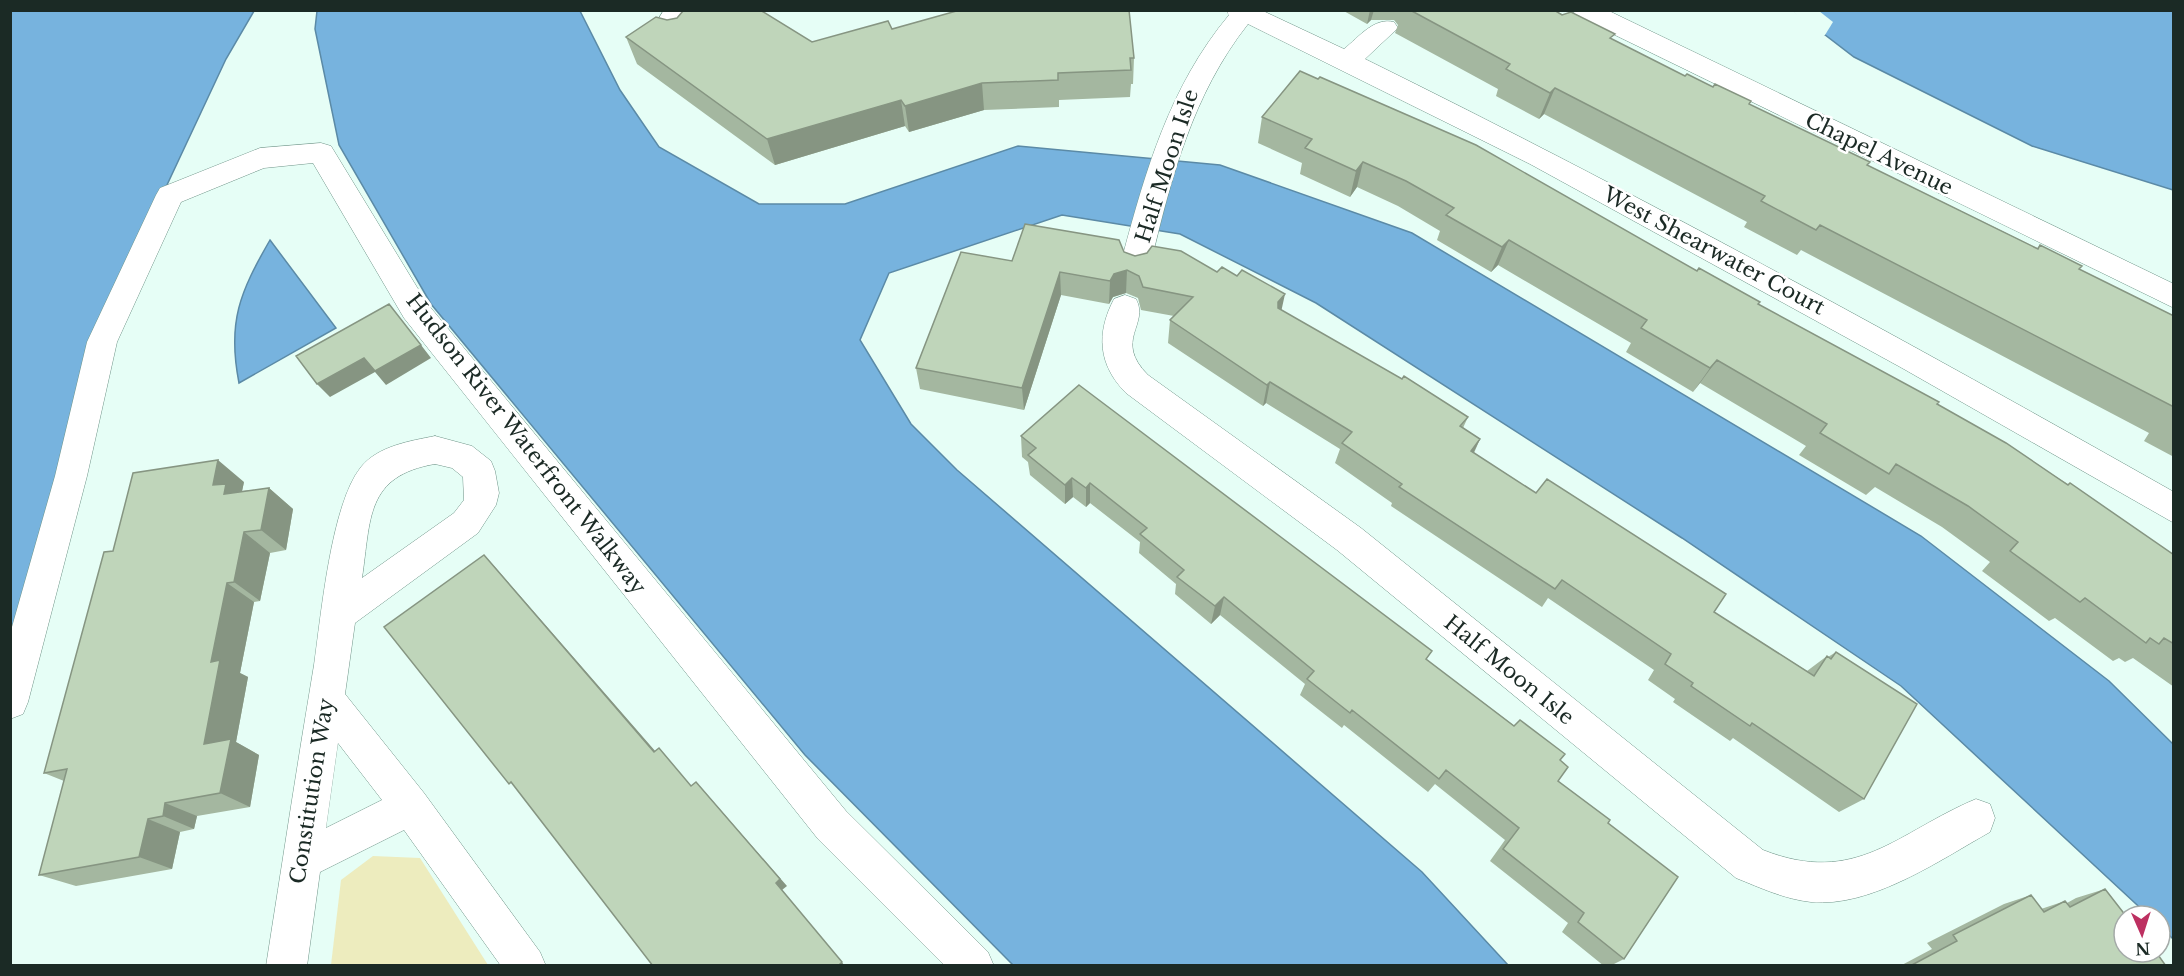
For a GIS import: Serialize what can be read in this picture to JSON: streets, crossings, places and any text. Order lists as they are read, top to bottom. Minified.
{"streets":{"street":["Chapel Avenue","Half Moon Isle","West Shearwater Court","Hudson River Waterfront Walkway","Constitution Way"]},"crossings":[["Half Moon Isle","West Shearwater Court"]],"north":"bottom"}
